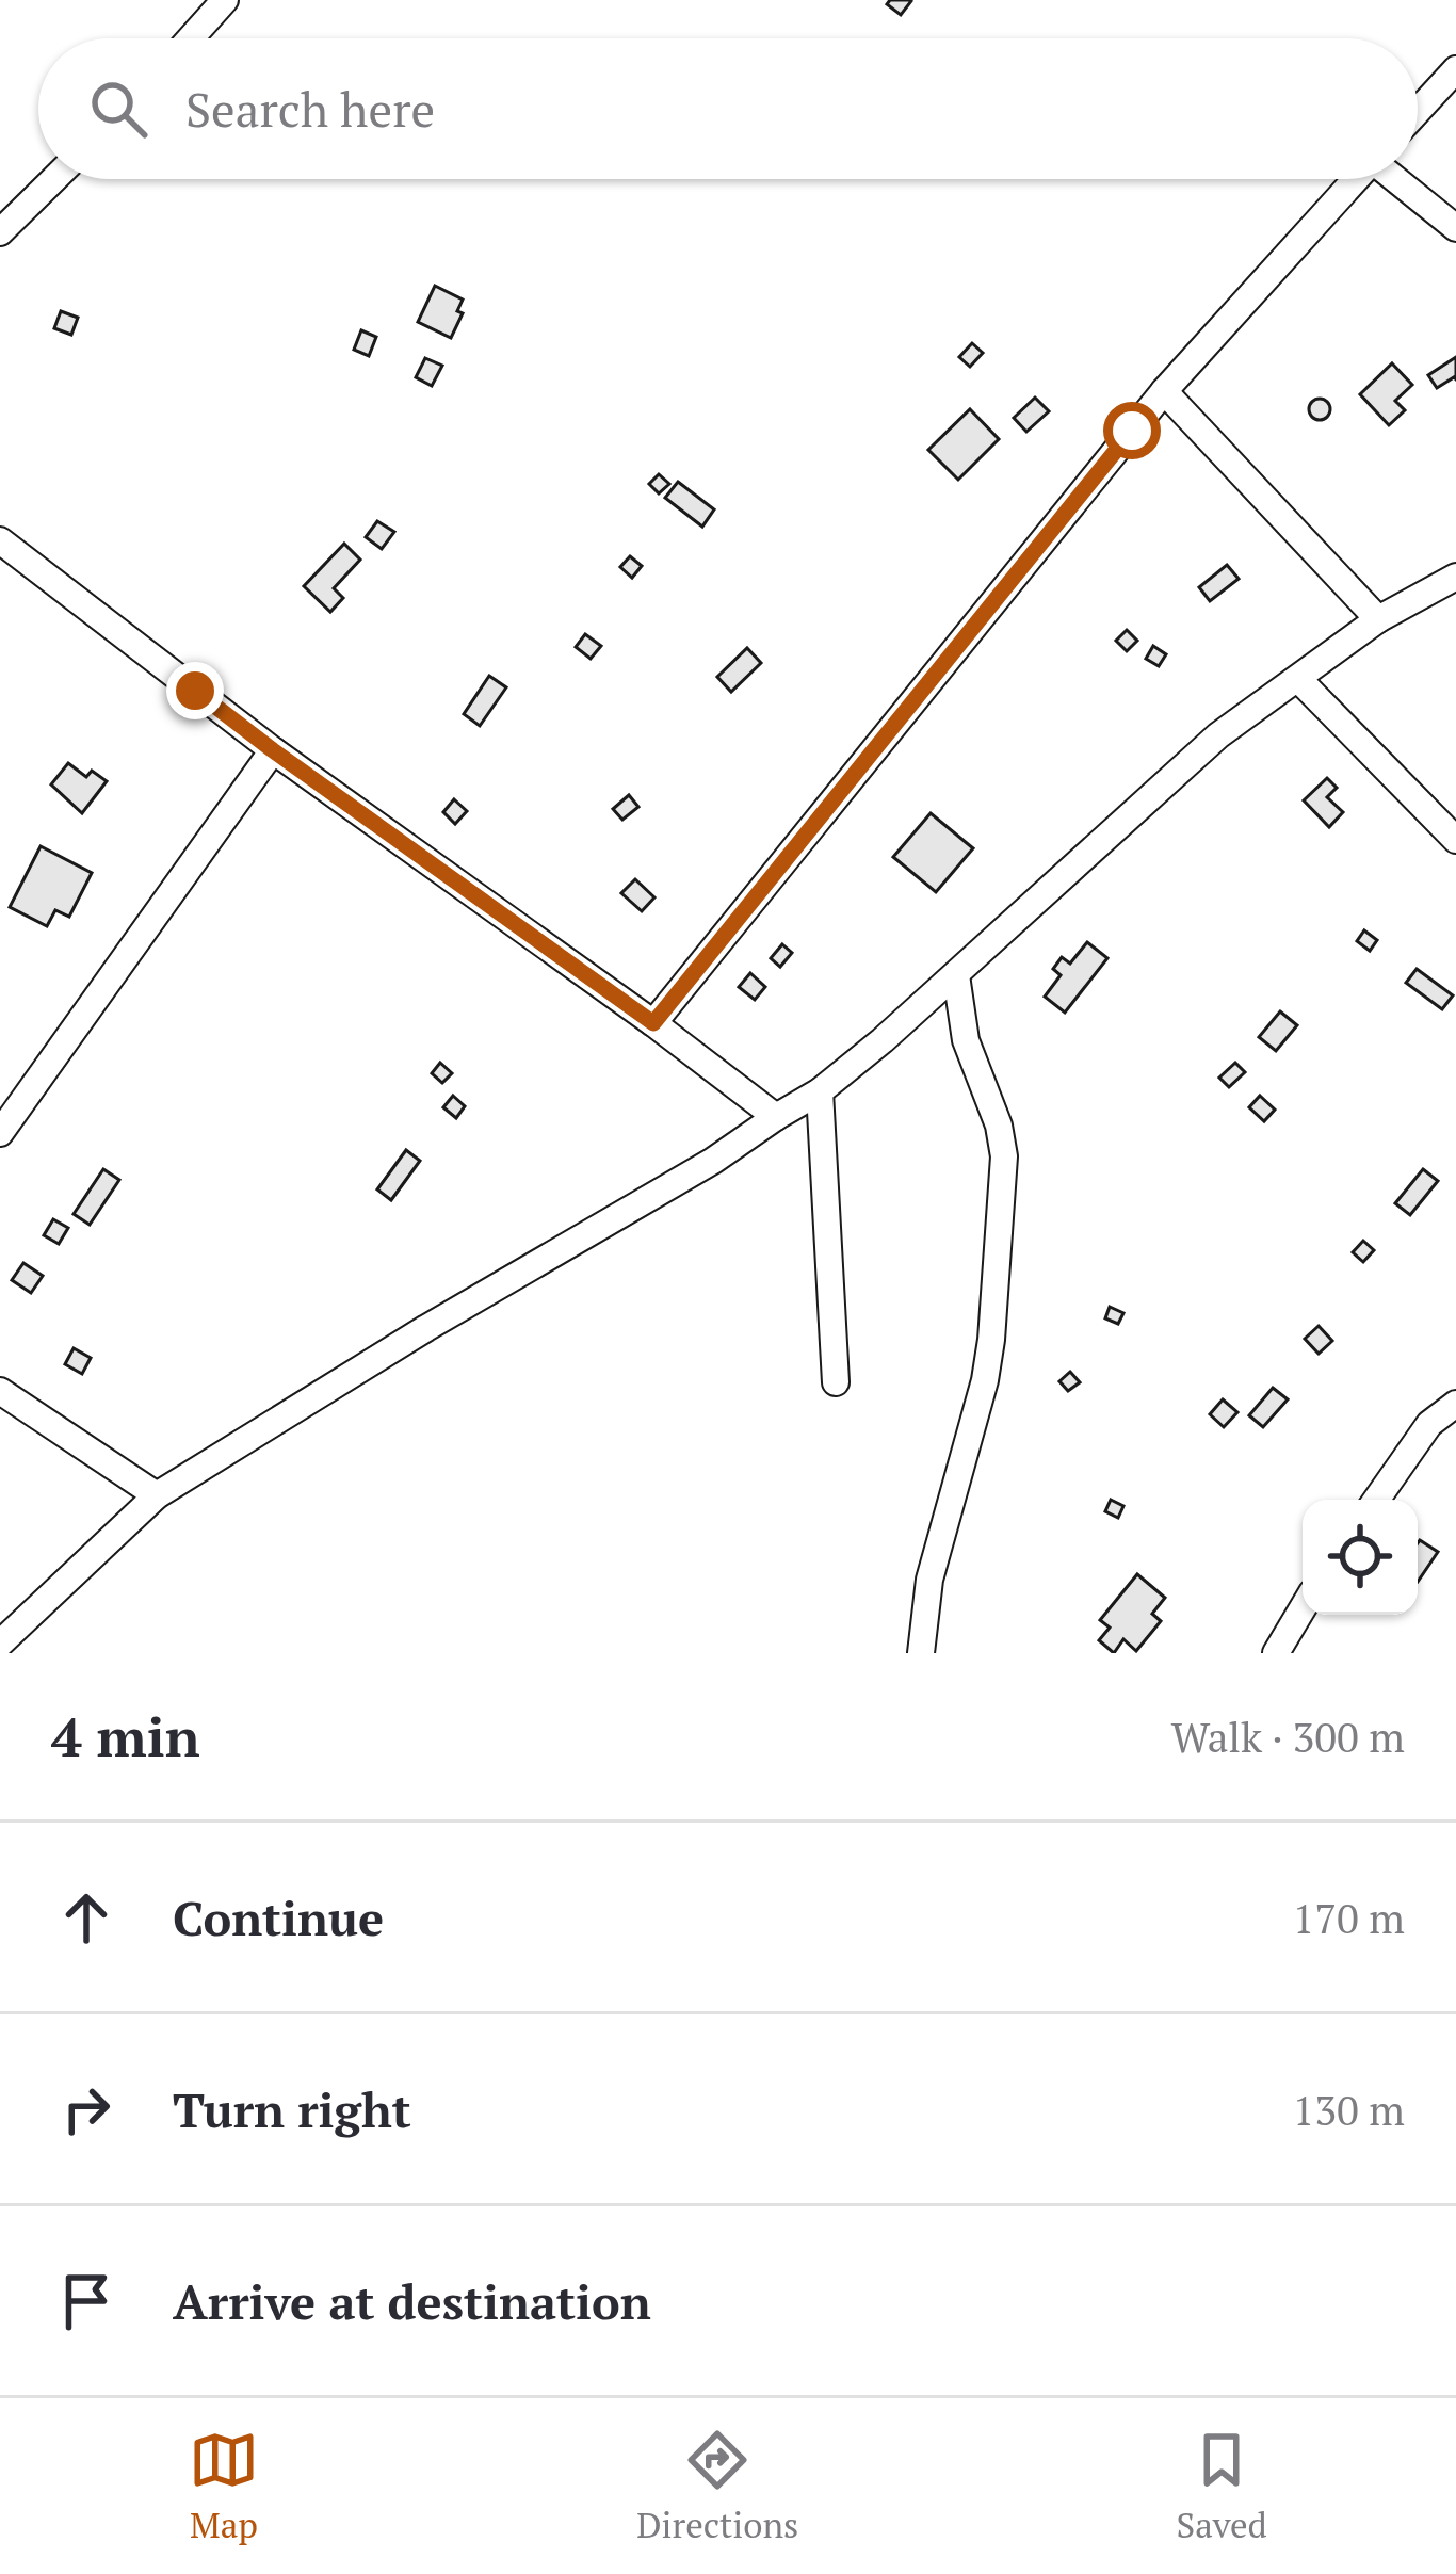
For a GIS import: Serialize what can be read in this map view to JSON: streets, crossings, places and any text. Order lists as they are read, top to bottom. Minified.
{"page":{"search":"Search here","heading":["4 min","Walk · 300 m"],"list":[["Continue","170 m"],["Turn right","130 m"],"Arrive at destination"],"nav":["Map","Directions","Saved"]}}
